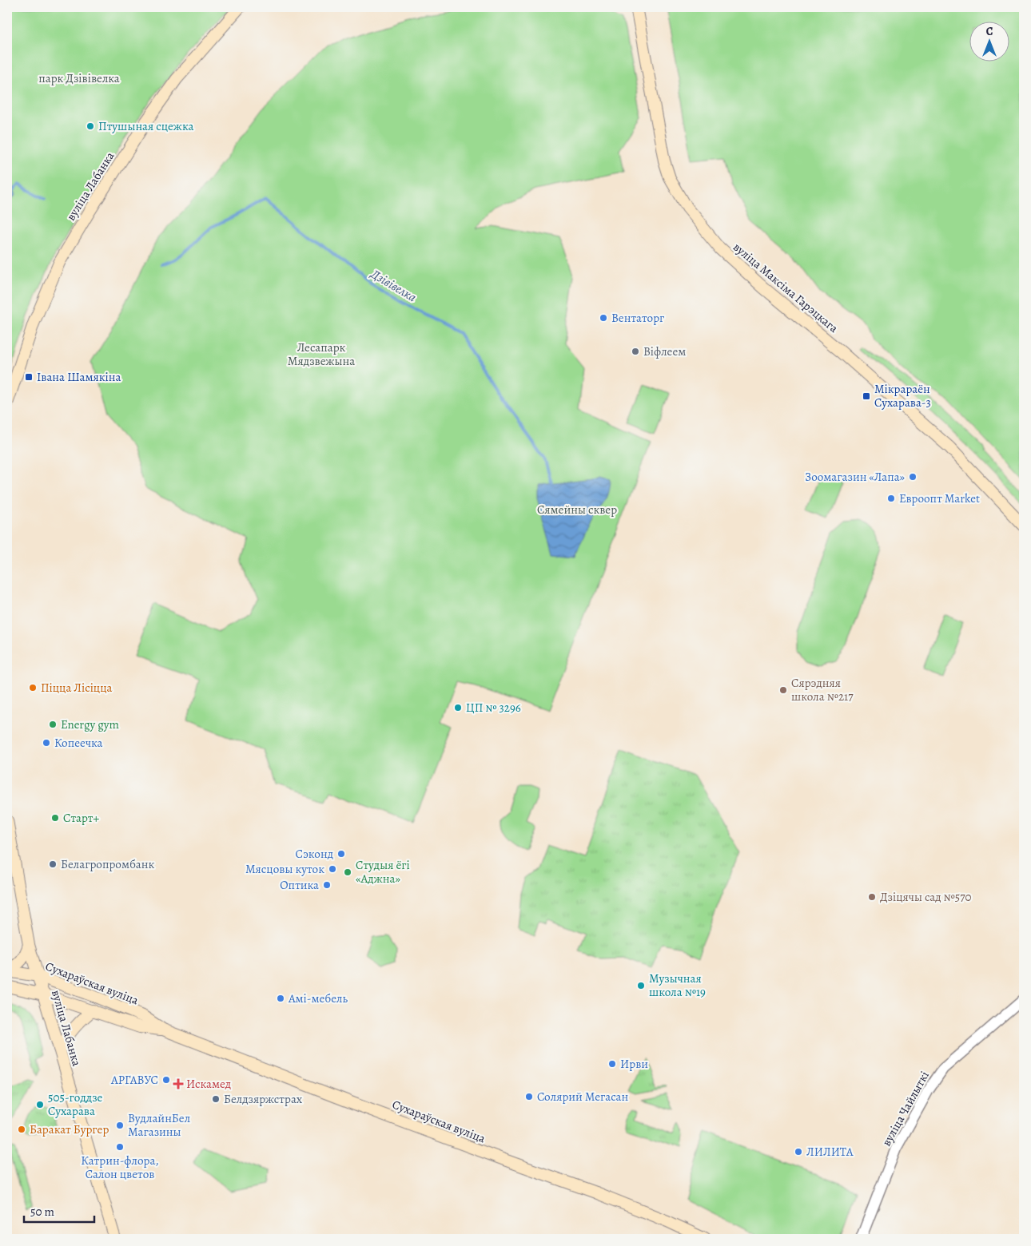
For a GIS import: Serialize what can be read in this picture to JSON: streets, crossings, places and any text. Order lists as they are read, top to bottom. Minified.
{"streets":{"main road":["вуліца Лабанка","вуліца Максіма Гарэцкага","Сухараўская вуліца"],"street":["вуліца Чайлыткі"]},"crossings":[["вуліца Лабанка","Сухараўская вуліца"]],"water":["Дзівівелка"],"parks":["парк Дзівівелка","Лесапарк Мядзвежына","Сямейны сквер"],"places":{"other":["Птушыная сцежка","Вентаторг","Віфлеем","Зоомагазин «Лапа»","Евроопт Market","Піцца Лісіцца","Сярэдняя школа №217","ЦП № 3296","Energy gym","Копеечка","Старт+","Сэконд","Белагропромбанк","Мясцовы куток","Студыя ёгі «Аджна»","Оптика","Дзіцячы сад №570","Музычная школа №19","Амі-мебель","Ирви","АРГАВУС","Солярий Мегасан","Белдзяржстрах","505-годдзе Сухарава","ВудлайнБел Магазины","Баракат Бургер","Катрин-флора, Салон цветов","ЛИЛИТА"],"transit":["Івана Шамякіна","Мікрараён Сухарава-3"],"health":["Искамед"]},"scale_bar":"50 m","north":"top"}
